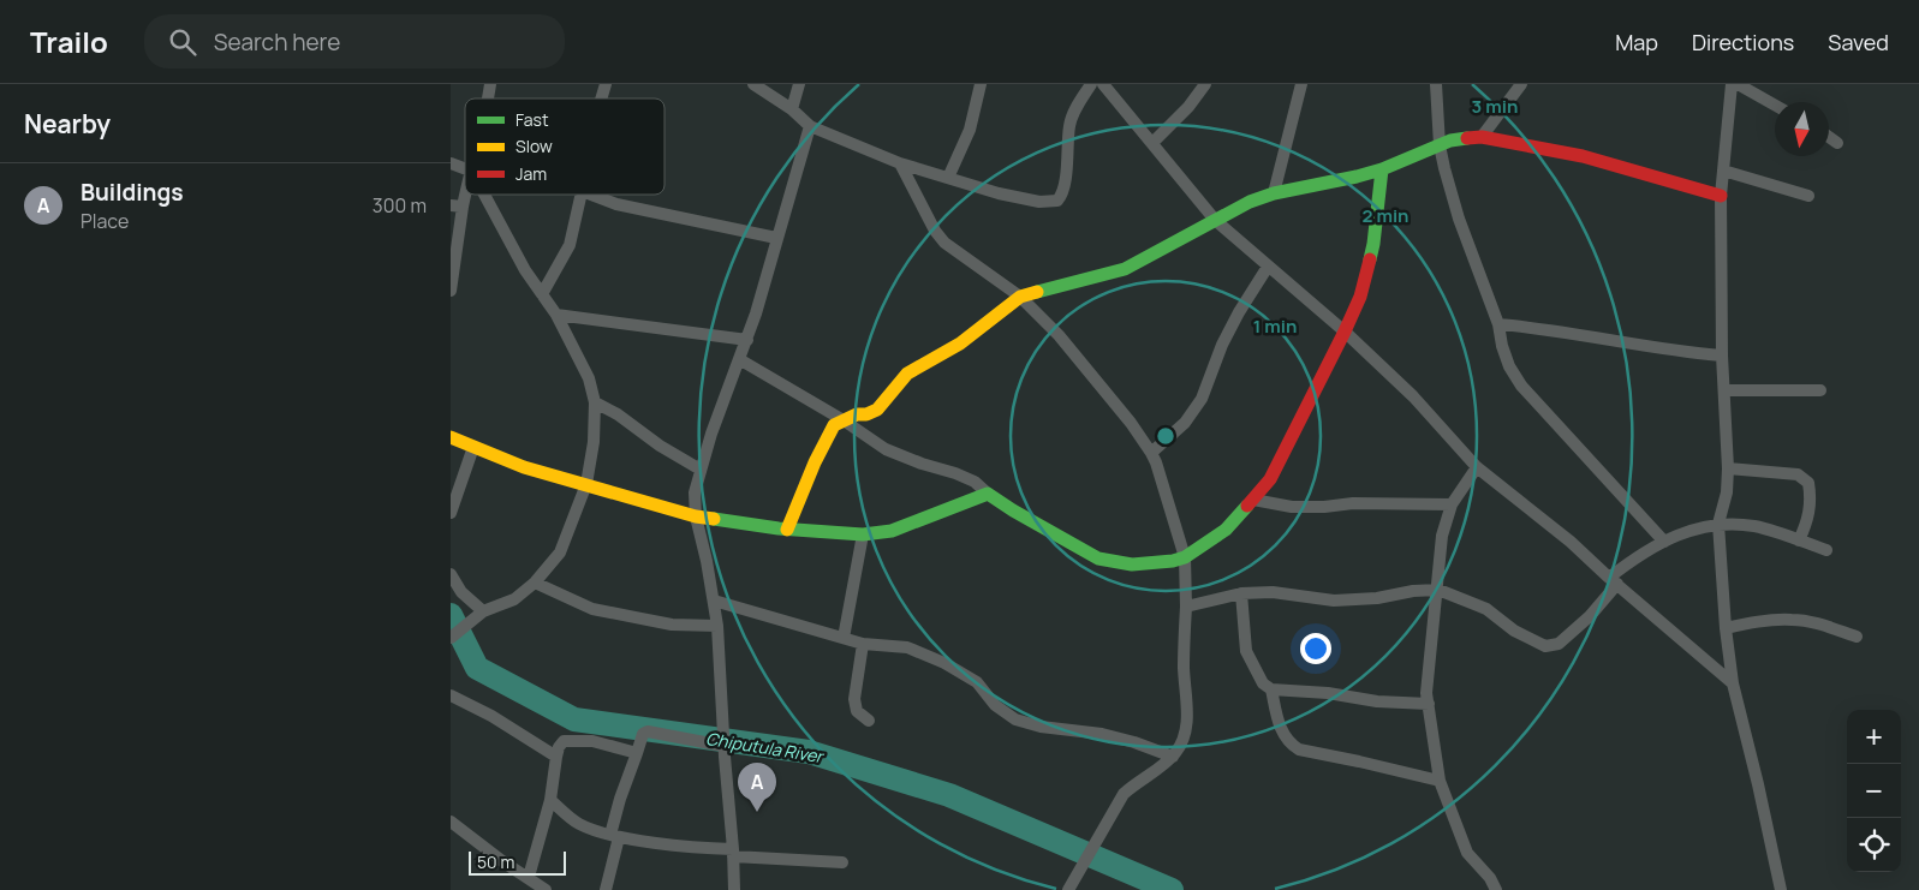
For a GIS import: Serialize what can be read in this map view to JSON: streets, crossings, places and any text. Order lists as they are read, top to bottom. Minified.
{"water":["Chiputula River"],"legend":["Fast","Slow","Jam"],"scale_bar":"50 m","north":"bottom","page":{"header":"Trailo","search":"Search here","nav":["Map","Directions","Saved"],"heading":"Nearby","list":[{"mark":"A","name":"Buildings","note":"Place","value":"300 m"}],"map_buttons":["+","−"],"pins":"A","scale":"50 m"},"rings":["3 min","2 min","1 min"]}
